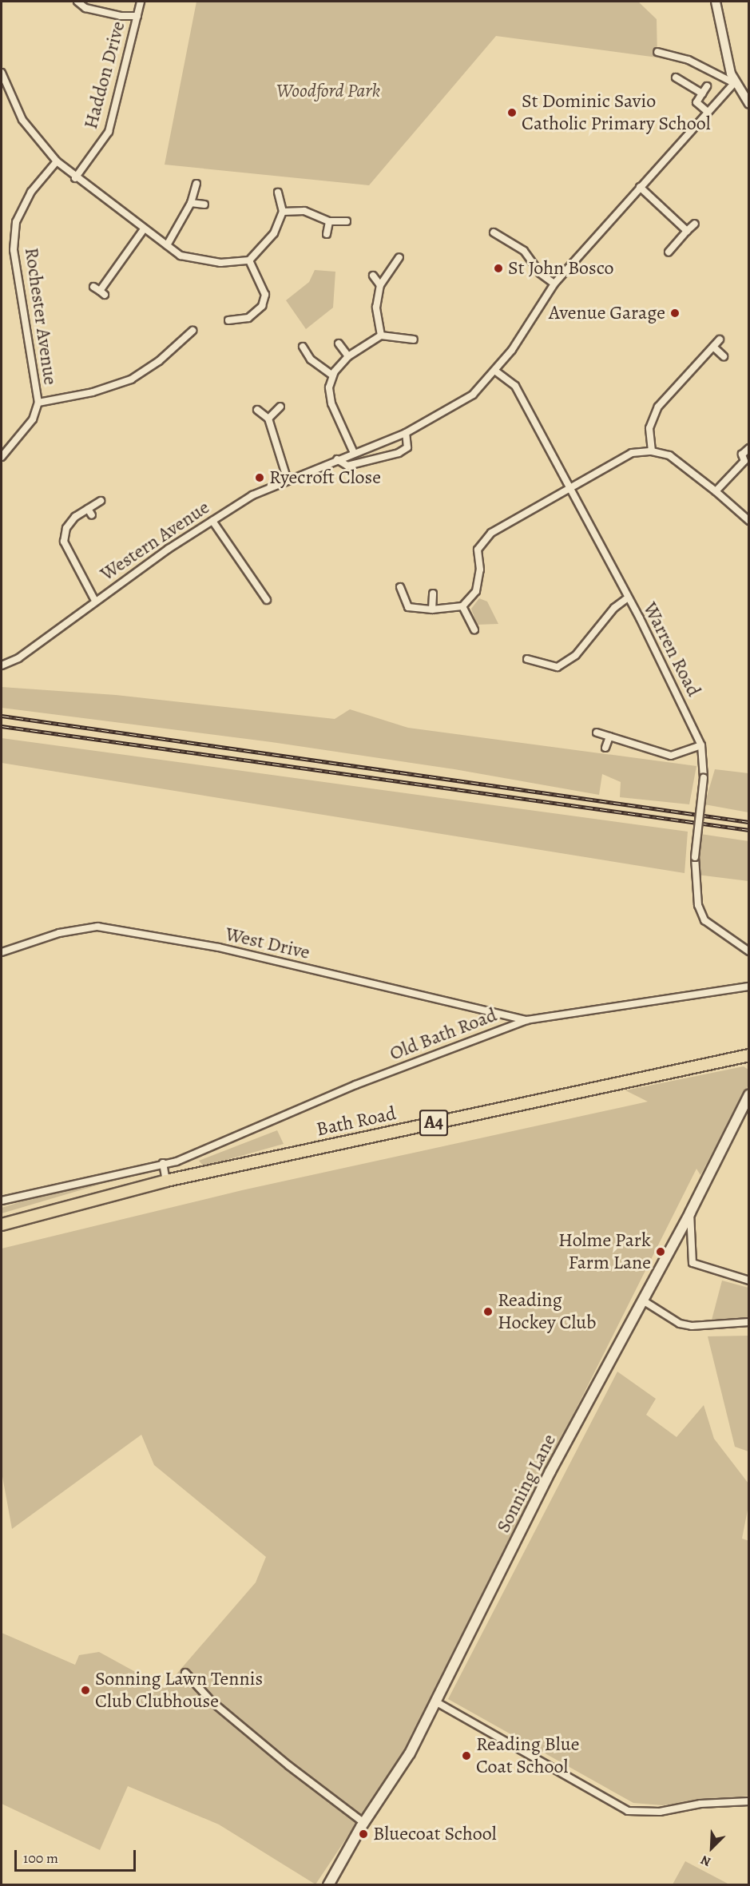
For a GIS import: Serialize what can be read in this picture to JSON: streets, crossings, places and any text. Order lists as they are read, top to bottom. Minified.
{"streets":{"main road":["Bath Road","A4","Sonning Lane"],"street":["Haddon Drive","Rochester Avenue","Western Avenue","Warren Road","West Drive","Old Bath Road"]},"crossings":[["Western Avenue","Warren Road"],["West Drive","Old Bath Road"]],"parks":["Woodford Park"],"places":["St Dominic Savio Catholic Primary School","St John Bosco","Avenue Garage","Ryecroft Close","Holme Park Farm Lane","Reading Hockey Club","Sonning Lawn Tennis Club Clubhouse","Reading Blue Coat School","Bluecoat School"],"scale_bar":"100 m","north":"bottom left"}
